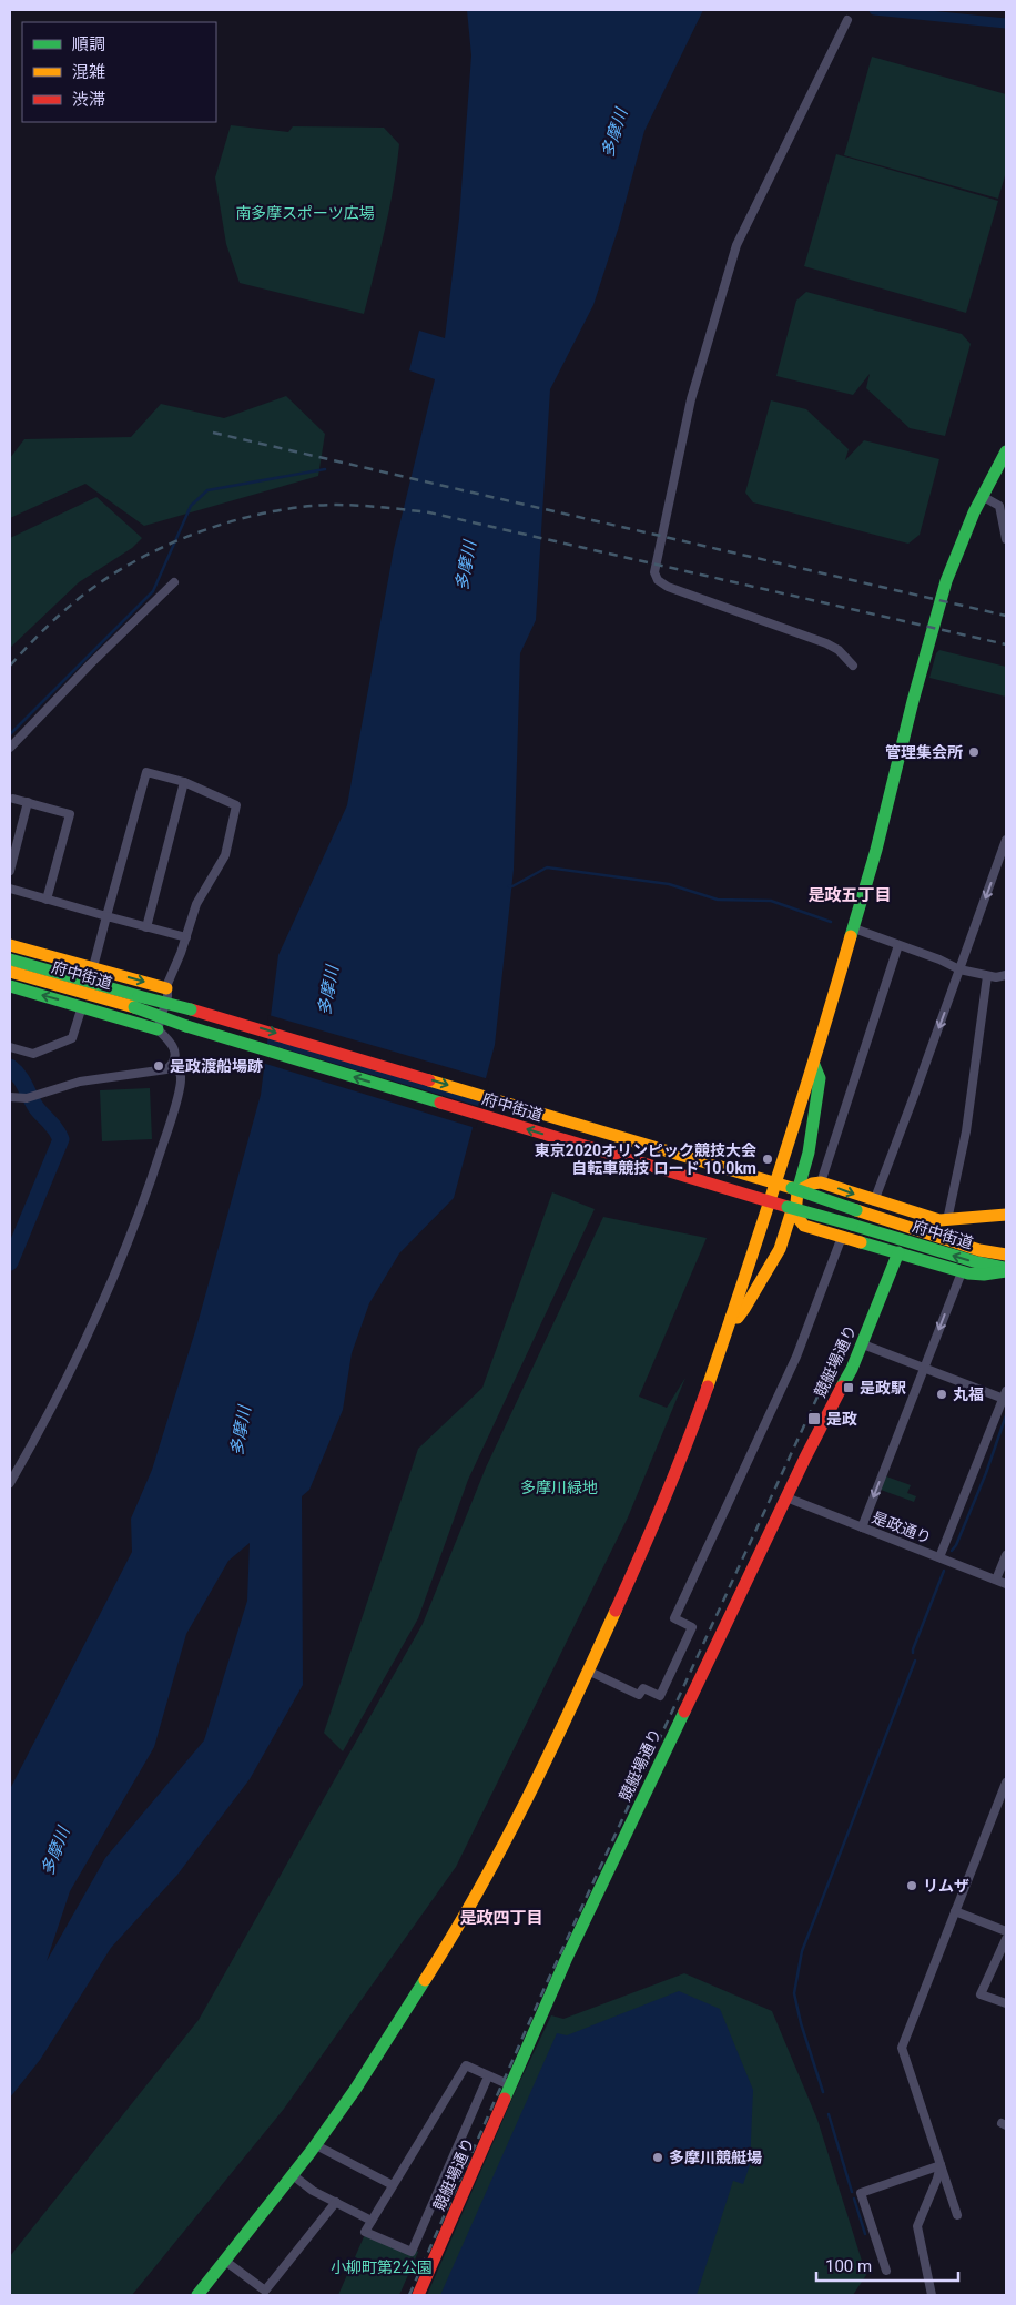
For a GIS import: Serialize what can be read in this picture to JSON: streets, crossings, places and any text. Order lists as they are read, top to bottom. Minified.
{"streets":{"main road":["府中街道","競艇場通り"],"street":["是政通り"]},"crossings":[["競艇場通り","是政通り"]],"districts":["是政五丁目","是政四丁目"],"water":["多摩川"],"parks":["南多摩スポーツ広場","多摩川緑地","小柳町第2公園"],"places":{"other":["管理集会所","是政渡船場跡","東京2020オリンピック競技大会 自転車競技 ロード 10.0km","丸福","リムザ","多摩川競艇場"],"transit":["是政駅","是政"]},"legend":["順調","混雑","渋滞"],"scale_bar":"100 m"}
